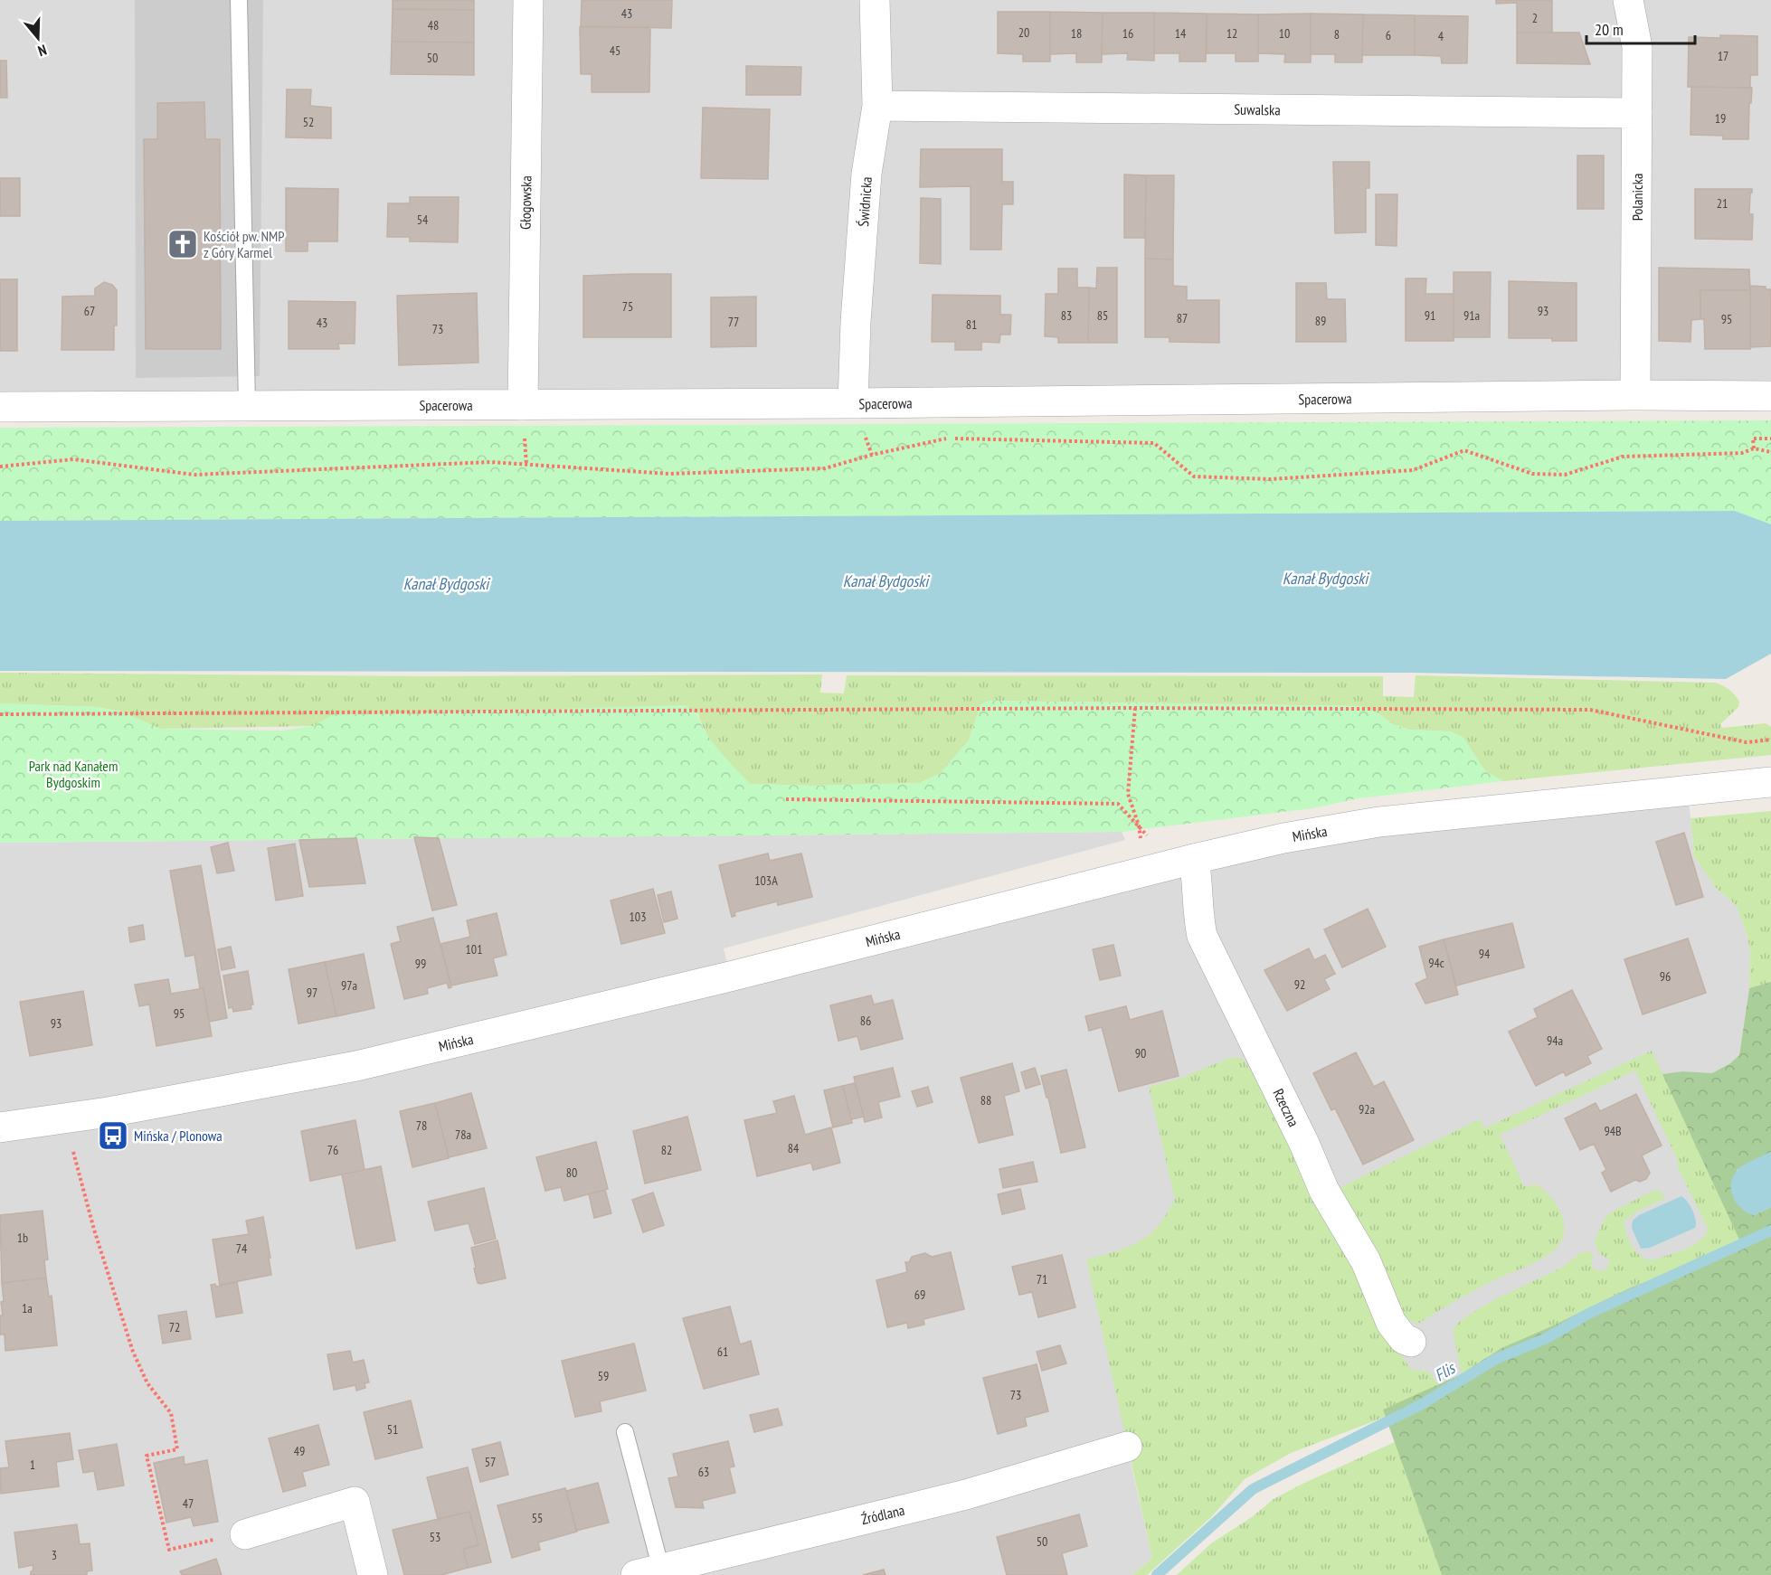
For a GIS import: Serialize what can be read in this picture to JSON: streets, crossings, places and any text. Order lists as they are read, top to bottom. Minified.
{"streets":{"street":["Suwalska","Polanicka","Świdnicka","Głogowska","Spacerowa","Mińska","Rzeczna","Źródlana"]},"crossings":[["Suwalska","Polanicka"],["Suwalska","Świdnicka"],["Polanicka","Spacerowa"],["Świdnicka","Spacerowa"],["Głogowska","Spacerowa"],["Mińska","Rzeczna"]],"water":["Kanał Bydgoski","Flis"],"parks":["Park nad Kanałem Bydgoskim"],"places":{"church":["Kościół pw. NMP z Góry Karmel"],"bus stop":["Mińska / Plonowa"]},"house_numbers":["43","2","48","20","18","16","14","12","10","8","6","4","45","17","50","19","52","21","54","75","67","93","83","85","91","91a","87","95","89","77","43","81","73","103A","103","101","94","94c","99","96","92","97a","97","95","86","93","94a","90","88","92a","78","94B","78a","84","76","82","80","1b","74","71","69","1a","72","61","59","73","51","49","57","1","63","47","55","53","50","3"],"scale_bar":"20 m","north":"bottom"}
